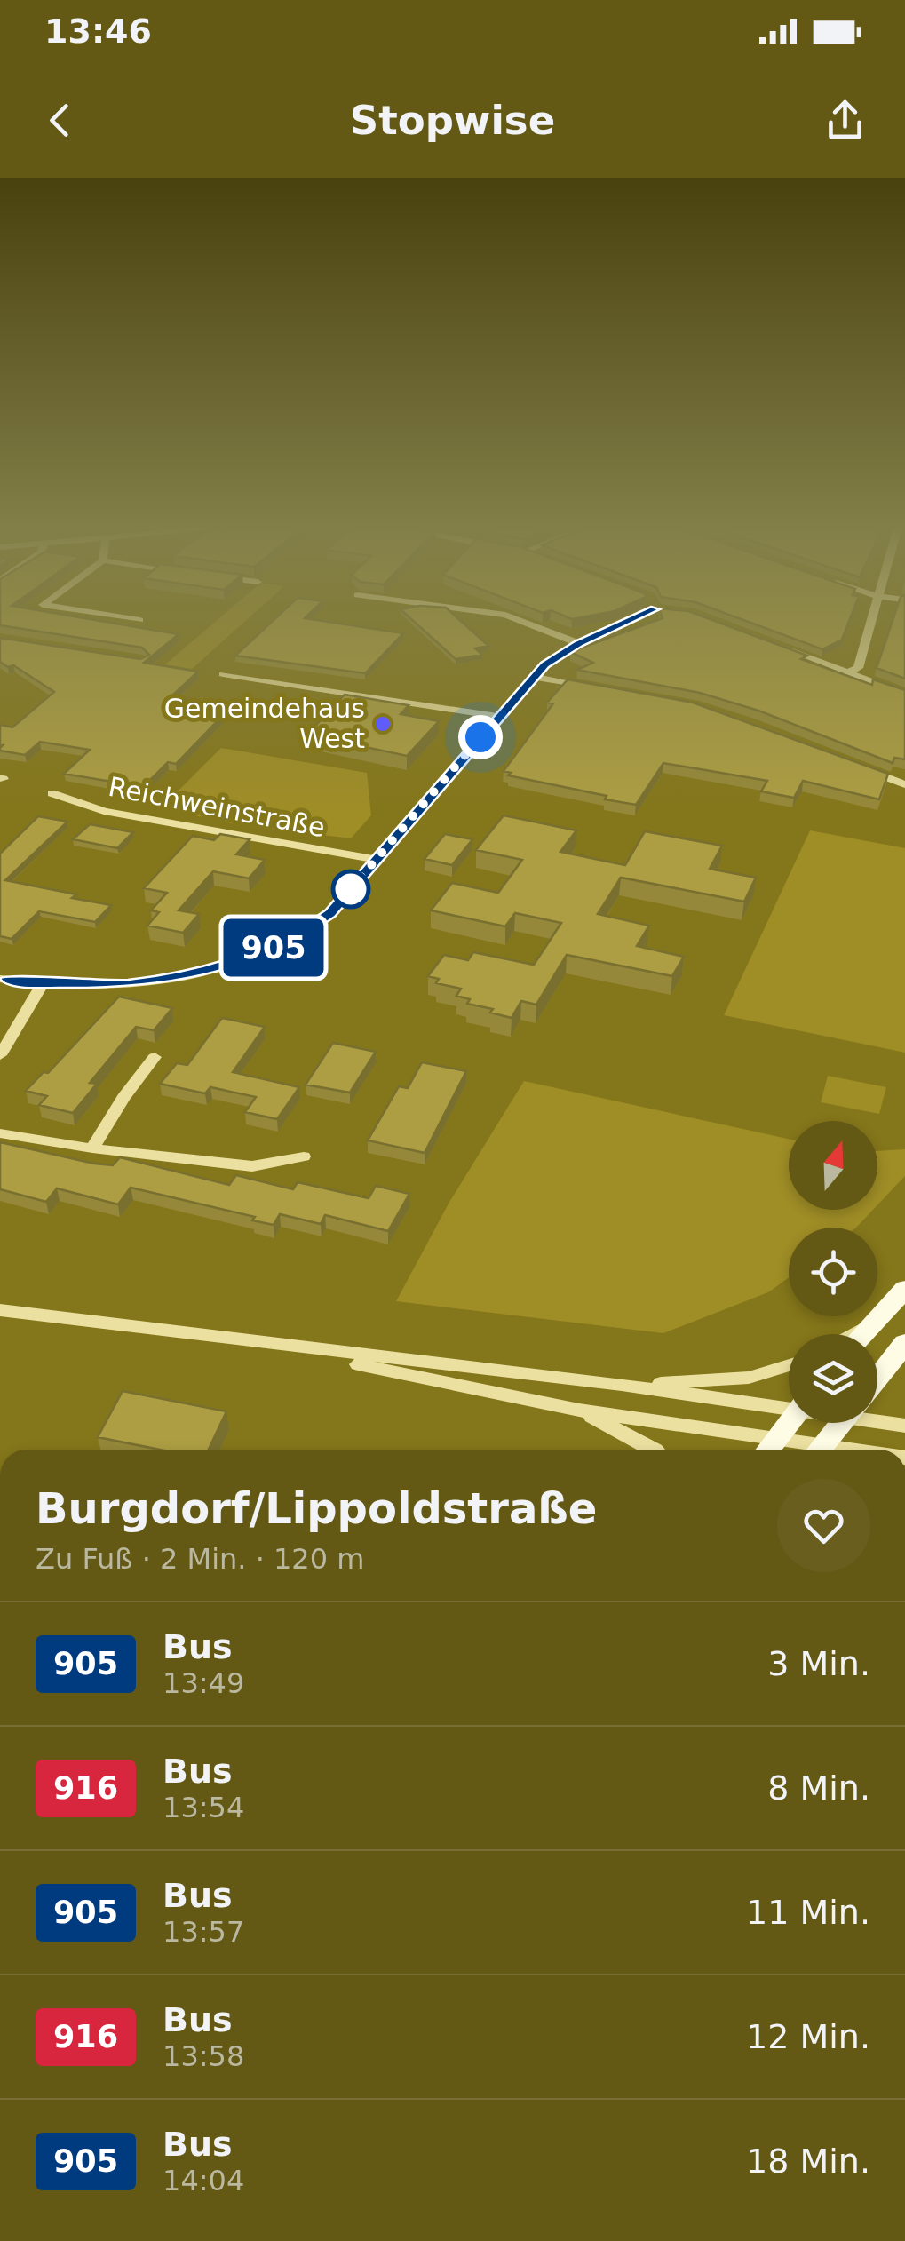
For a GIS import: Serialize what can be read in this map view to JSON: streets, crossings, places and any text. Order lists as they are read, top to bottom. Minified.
{"streets":{"street":["Reichweinstraße"]},"places":["Gemeindehaus West"],"lines":["bus line 905"],"north":"top","page":{"status":"13:46","header":"Stopwise","on_map":"905","heading":["Burgdorf/Lippoldstraße","Zu Fuß · 2 Min. · 120 m"],"list":[{"mark":"905","name":"Bus","note":"13:49","value":"3 Min."},{"mark":"916","name":"Bus","note":"13:54","value":"8 Min."},{"mark":"905","name":"Bus","note":"13:57","value":"11 Min."},{"mark":"916","name":"Bus","note":"13:58","value":"12 Min."},{"mark":"905","name":"Bus","note":"14:04","value":"18 Min."}]}}
